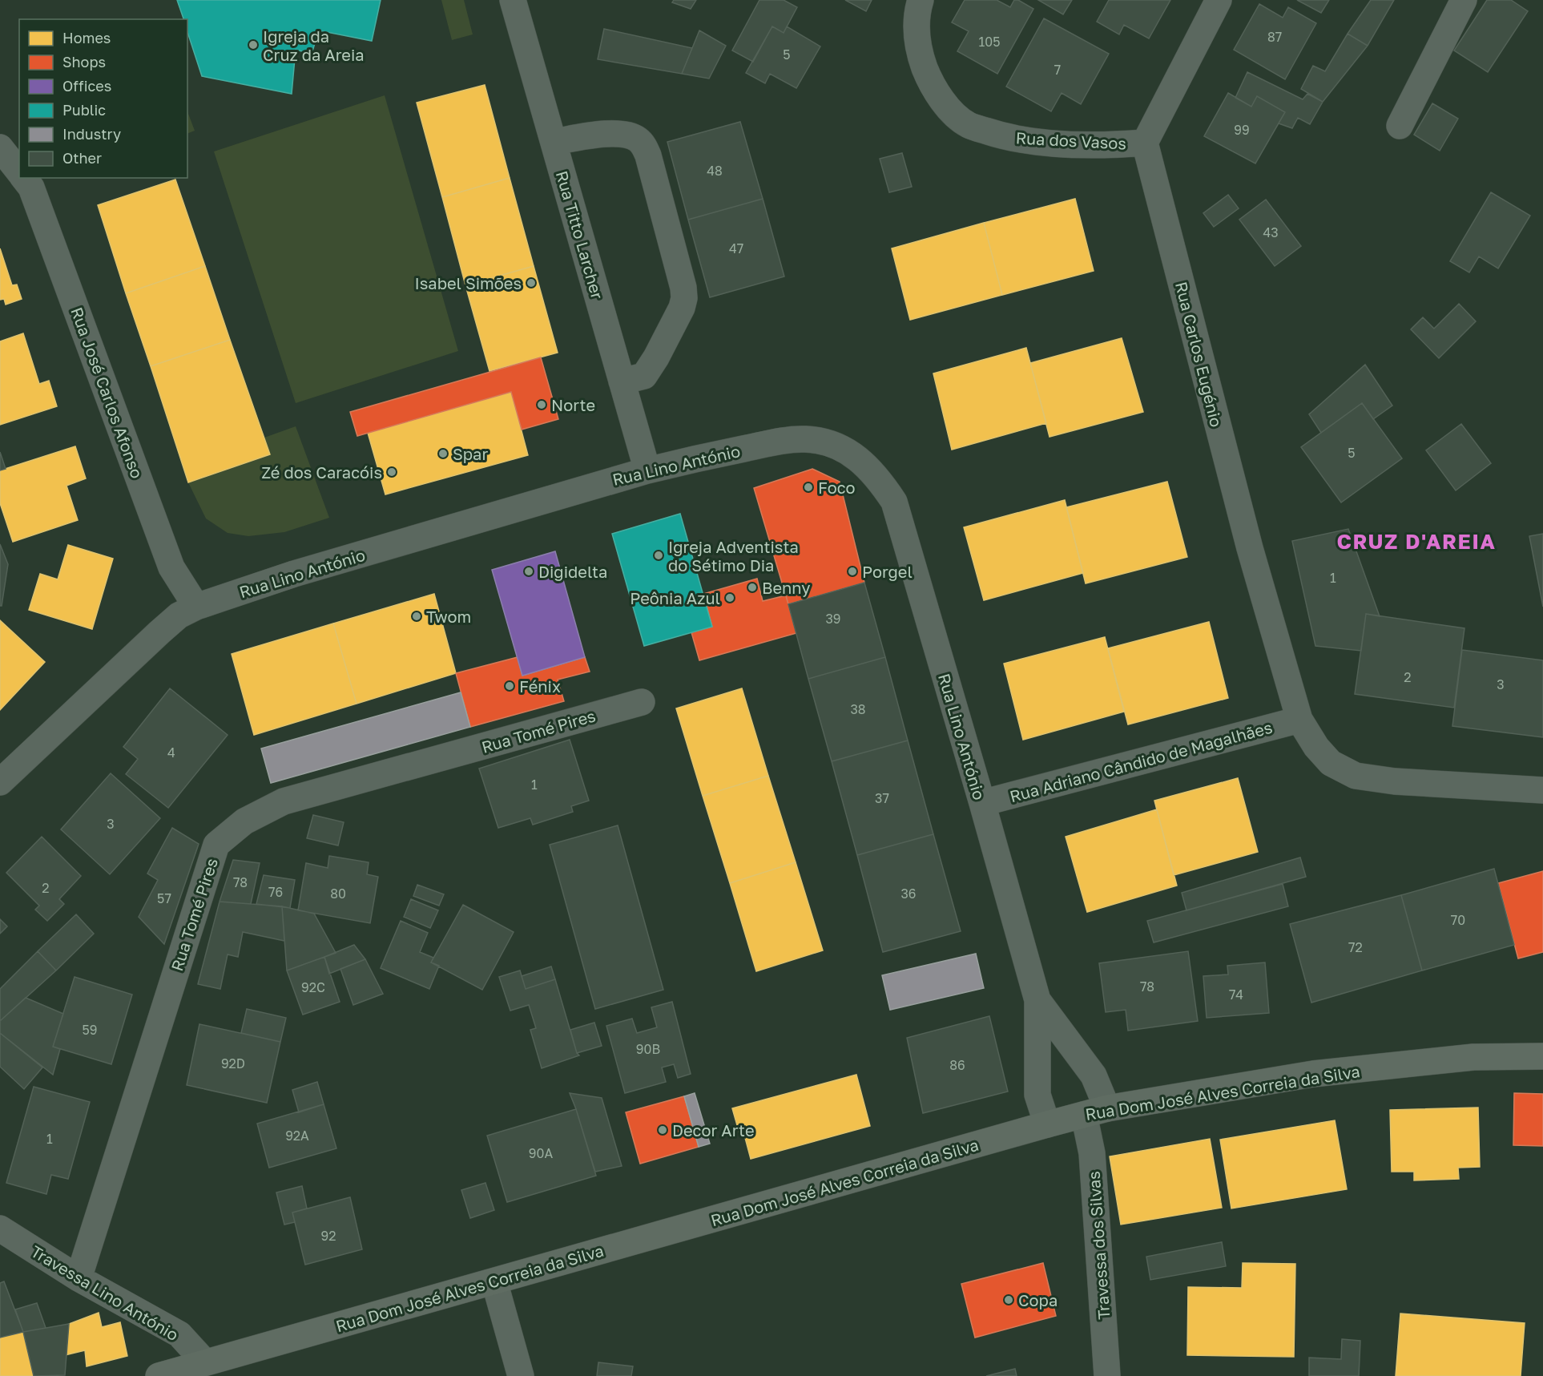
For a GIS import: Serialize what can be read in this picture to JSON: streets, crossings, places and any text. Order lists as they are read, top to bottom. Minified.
{"streets":{"main road":["Rua Dom José Alves Correia da Silva"],"street":["Rua dos Vasos","Rua Titto Larcher","Rua Carlos Eugénio","Rua José Carlos Afonso","Rua Lino António","Rua Tomé Pires","Rua Adriano Cândido de Magalhães","Travessa dos Silvas","Travessa Lino António"]},"crossings":[["Rua dos Vasos","Rua Carlos Eugénio"],["Rua Titto Larcher","Rua Lino António"],["Rua Carlos Eugénio","Rua Adriano Cândido de Magalhães"],["Rua José Carlos Afonso","Rua Lino António"],["Rua Lino António","Rua Adriano Cândido de Magalhães"],["Rua Lino António","Rua Dom José Alves Correia da Silva"],["Rua Lino António","Travessa dos Silvas"],["Rua Tomé Pires","Travessa Lino António"],["Rua Dom José Alves Correia da Silva","Travessa dos Silvas"],["Rua Dom José Alves Correia da Silva","Travessa Lino António"]],"districts":["CRUZ D'AREIA"],"places":["Igreja da Cruz da Areia","Isabel Simões","Norte","Spar","Zé dos Caracóis","Foco","Igreja Adventista do Sétimo Dia","Digidelta","Porgel","Benny","Peônia Azul","Twom","Fénix","Decor Arte","Copa"],"house_numbers":["87","105","5","7","99","48","43","47","5","1","39","2","3","38","4","1","37","3","78","2","76","80","36","57","70","72","78","92C","74","59","90B","92D","86","92A","1","90A","92"],"legend":["Homes","Shops","Offices","Public","Industry","Other"]}
